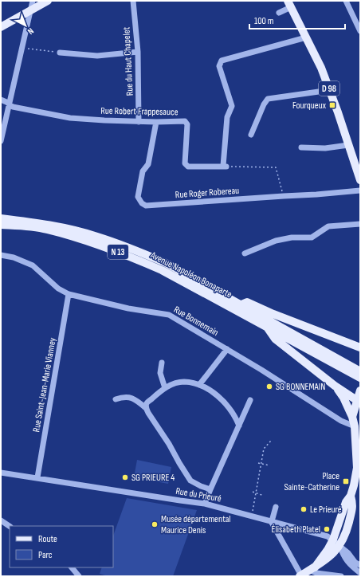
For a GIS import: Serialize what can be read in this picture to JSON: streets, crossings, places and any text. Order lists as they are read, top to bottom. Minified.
{"streets":{"main road":["D 98","N 13","Avenue Napoléon Bonaparte"],"street":["Rue du Haut Chapelet","Rue Robert Frappesauce","Rue Roger Robereau","Rue Bonnemain","Rue Saint-Jean-Marie Vianney","Rue du Prieuré"]},"crossings":[["Rue du Haut Chapelet","Rue Robert Frappesauce"],["Rue Robert Frappesauce","Rue Roger Robereau"],["Rue Bonnemain","Rue Saint-Jean-Marie Vianney"],["Rue Saint-Jean-Marie Vianney","Rue du Prieuré"]],"places":{"transit":["Fourqueux","Place Sainte-Catherine"],"other":["SG BONNEMAIN","SG PRIEURE 4","Le Prieuré","Musée départemental Maurice Denis","Élisabeth Platel"]},"legend":["Route","Parc"],"scale_bar":"100 m","north":"bottom right"}
